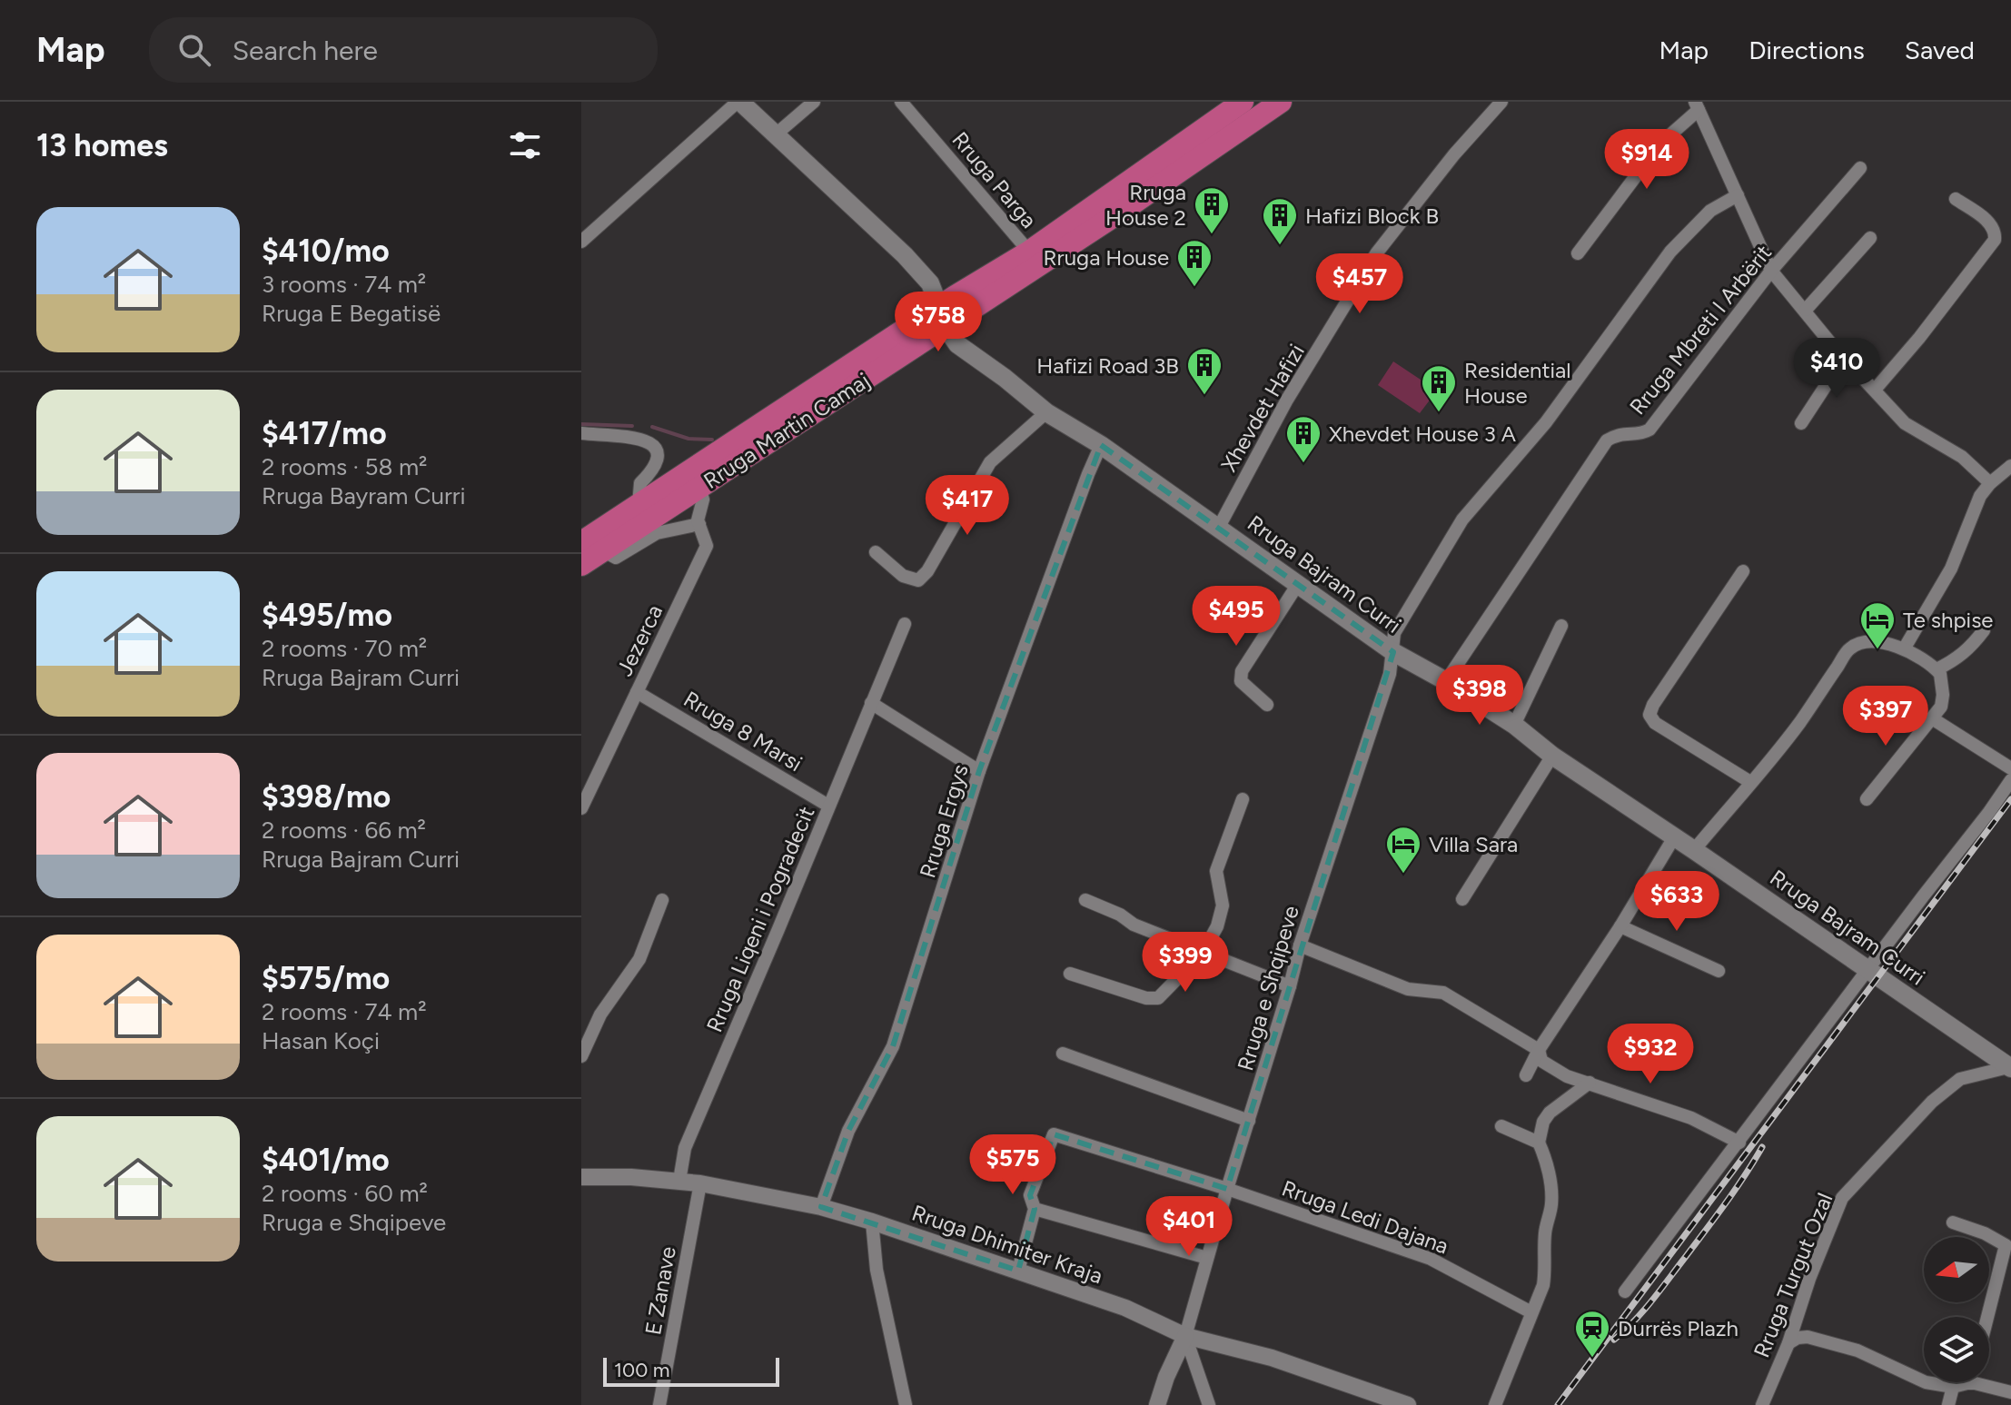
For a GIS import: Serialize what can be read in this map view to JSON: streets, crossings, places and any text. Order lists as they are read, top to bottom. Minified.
{"streets":{"highway":["Rruga Martin Camaj"],"main road":["Rruga Bajram Curri"],"street":["Rruga Parga","Rruga Mbreti I Arbërit","Xhevdet Hafizi","Jezerca","Rruga 8 Marsi","Rruga Ergys","Rruga Liqeni i Pogradecit","Rruga e Shqipeve","Rruga Ledi Dajana","Rruga Dhimiter Kraja","Rruga Turgut Ozal","E Zanave"]},"crossings":[["Rruga Parga","Rruga Martin Camaj"],["Rruga Mbreti I Arbërit","Rruga Bajram Curri"],["Xhevdet Hafizi","Rruga Bajram Curri"],["Rruga Martin Camaj","Rruga Bajram Curri"],["Rruga Martin Camaj","Jezerca"],["Rruga Bajram Curri","Rruga Ergys"],["Rruga Bajram Curri","Rruga e Shqipeve"],["Rruga Bajram Curri","Rruga Turgut Ozal"],["Jezerca","Rruga 8 Marsi"],["Rruga 8 Marsi","Rruga Liqeni i Pogradecit"],["Rruga Ergys","Rruga Dhimiter Kraja"],["Rruga Liqeni i Pogradecit","Rruga Dhimiter Kraja"],["Rruga e Shqipeve","Rruga Ledi Dajana"],["Rruga e Shqipeve","Rruga Dhimiter Kraja"],["Rruga Dhimiter Kraja","E Zanave"]],"places":{"building":["Rruga House 2","Hafizi Block B","Rruga House","Hafizi Road 3B","Residential House","Xhevdet House 3 A"],"hotel":["Te shpise","Villa Sara"],"station":["Durrës Plazh"]},"scale_bar":"100 m","north":"left","page":{"header":"Map","search":"Search here","nav":["Map","Directions","Saved"],"heading":"13 homes","price":["$914","$457","$758","$410","$417","$495","$398","$397","$633","$399","$932","$575","$401"],"list":[{"name":"$410/mo","note":"3 rooms · 74 m² · Rruga E Begatisë"},{"name":"$417/mo","note":"2 rooms · 58 m² · Rruga Bayram Curri"},{"name":"$495/mo","note":"2 rooms · 70 m² · Rruga Bajram Curri"},{"name":"$398/mo","note":"2 rooms · 66 m² · Rruga Bajram Curri"},{"name":"$575/mo","note":"2 rooms · 74 m² · Hasan Koçi"},{"name":"$401/mo","note":"2 rooms · 60 m² · Rruga e Shqipeve"}],"scale":"100 m"}}
